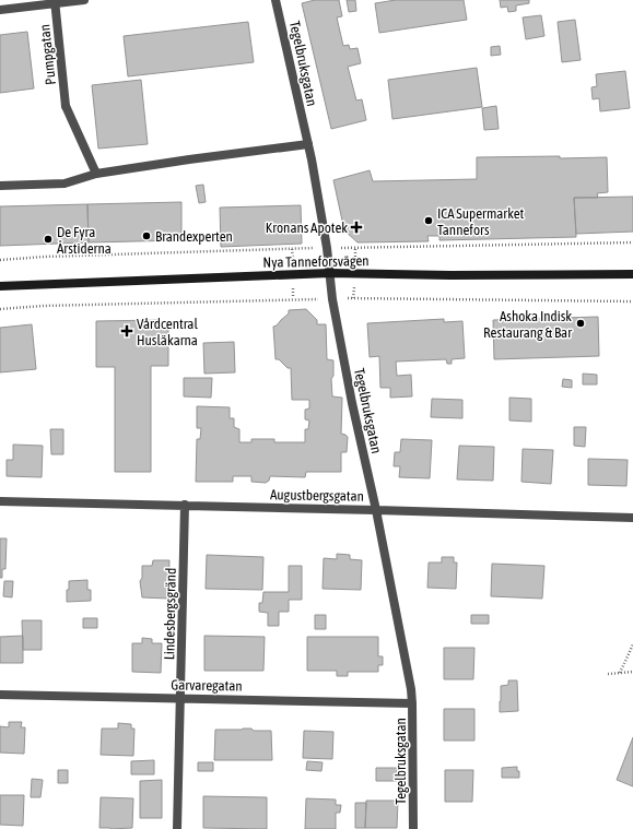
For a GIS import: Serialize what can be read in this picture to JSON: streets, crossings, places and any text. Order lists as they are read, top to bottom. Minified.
{"streets":{"main road":["Nya Tanneforsvägen"],"street":["Pumpgatan","Tegelbruksgatan","Augustbergsgatan","Lindesbergsgränd","Garvaregatan"]},"crossings":[["Tegelbruksgatan","Nya Tanneforsvägen"],["Tegelbruksgatan","Augustbergsgatan"],["Tegelbruksgatan","Garvaregatan"],["Augustbergsgatan","Lindesbergsgränd"],["Lindesbergsgränd","Garvaregatan"]],"places":{"other":["ICA Supermarket Tannefors","Brandexperten","De Fyra Årstiderna","Ashoka Indisk Restaurang & Bar"],"health":["Kronans Apotek","Vårdcentral Husläkarna"]}}
